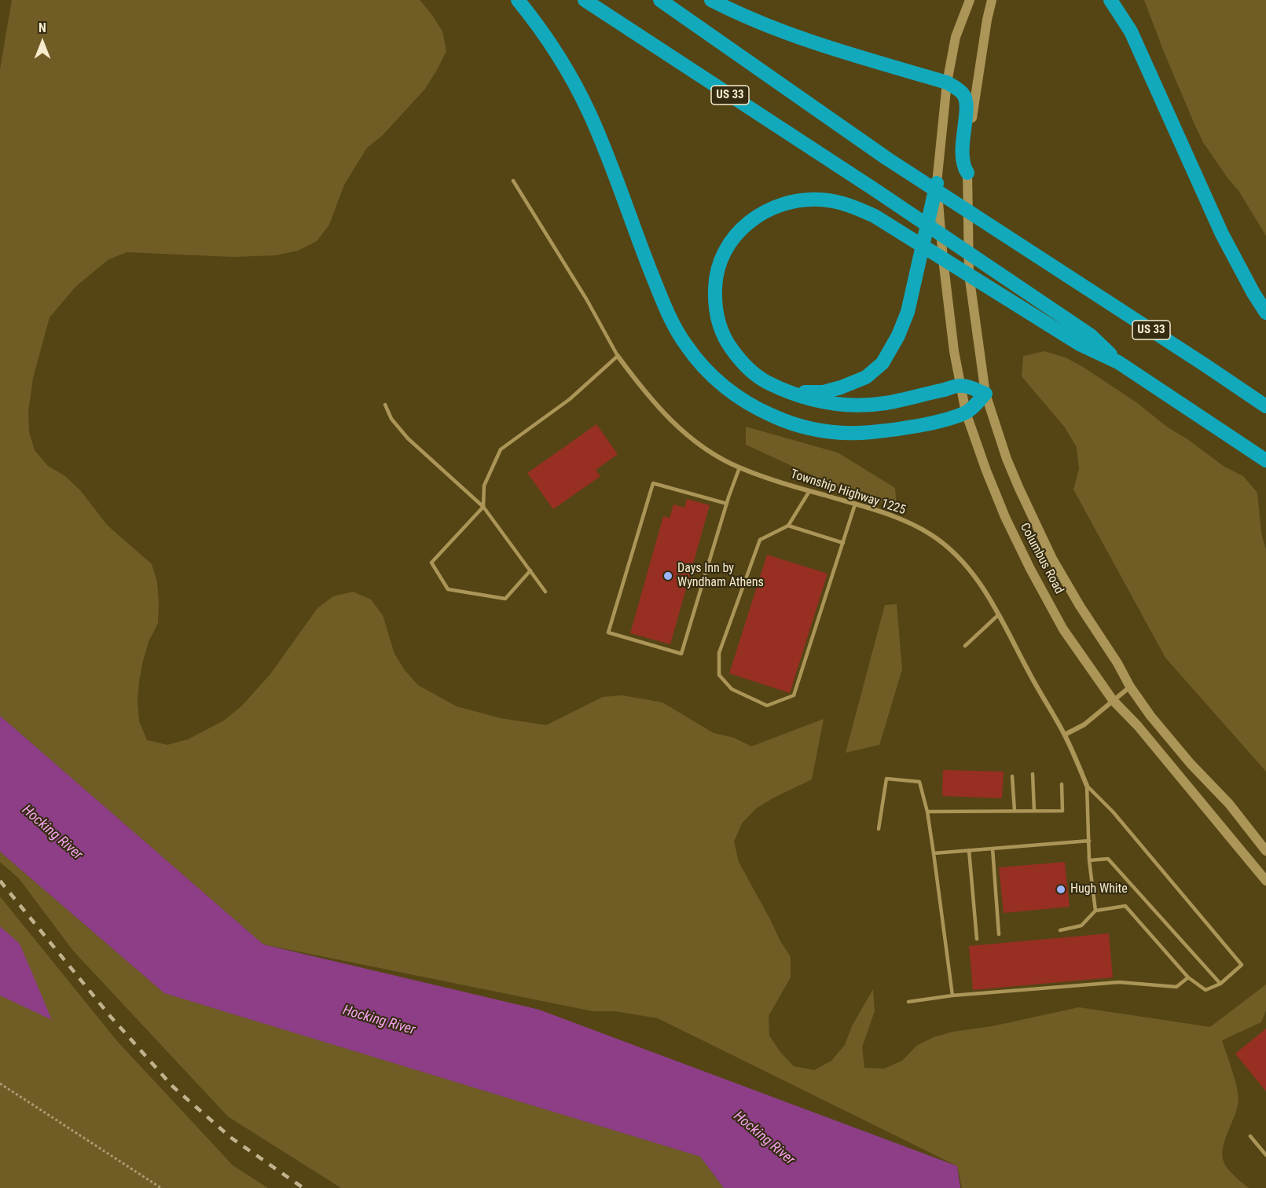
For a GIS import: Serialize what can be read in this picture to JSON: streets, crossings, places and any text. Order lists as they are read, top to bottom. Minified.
{"streets":{"highway":["US 33"],"main road":["Columbus Road"],"street":["Township Highway 1225"]},"water":["Hocking River"],"places":["Days Inn by Wyndham Athens","Hugh White"],"north":"top"}
